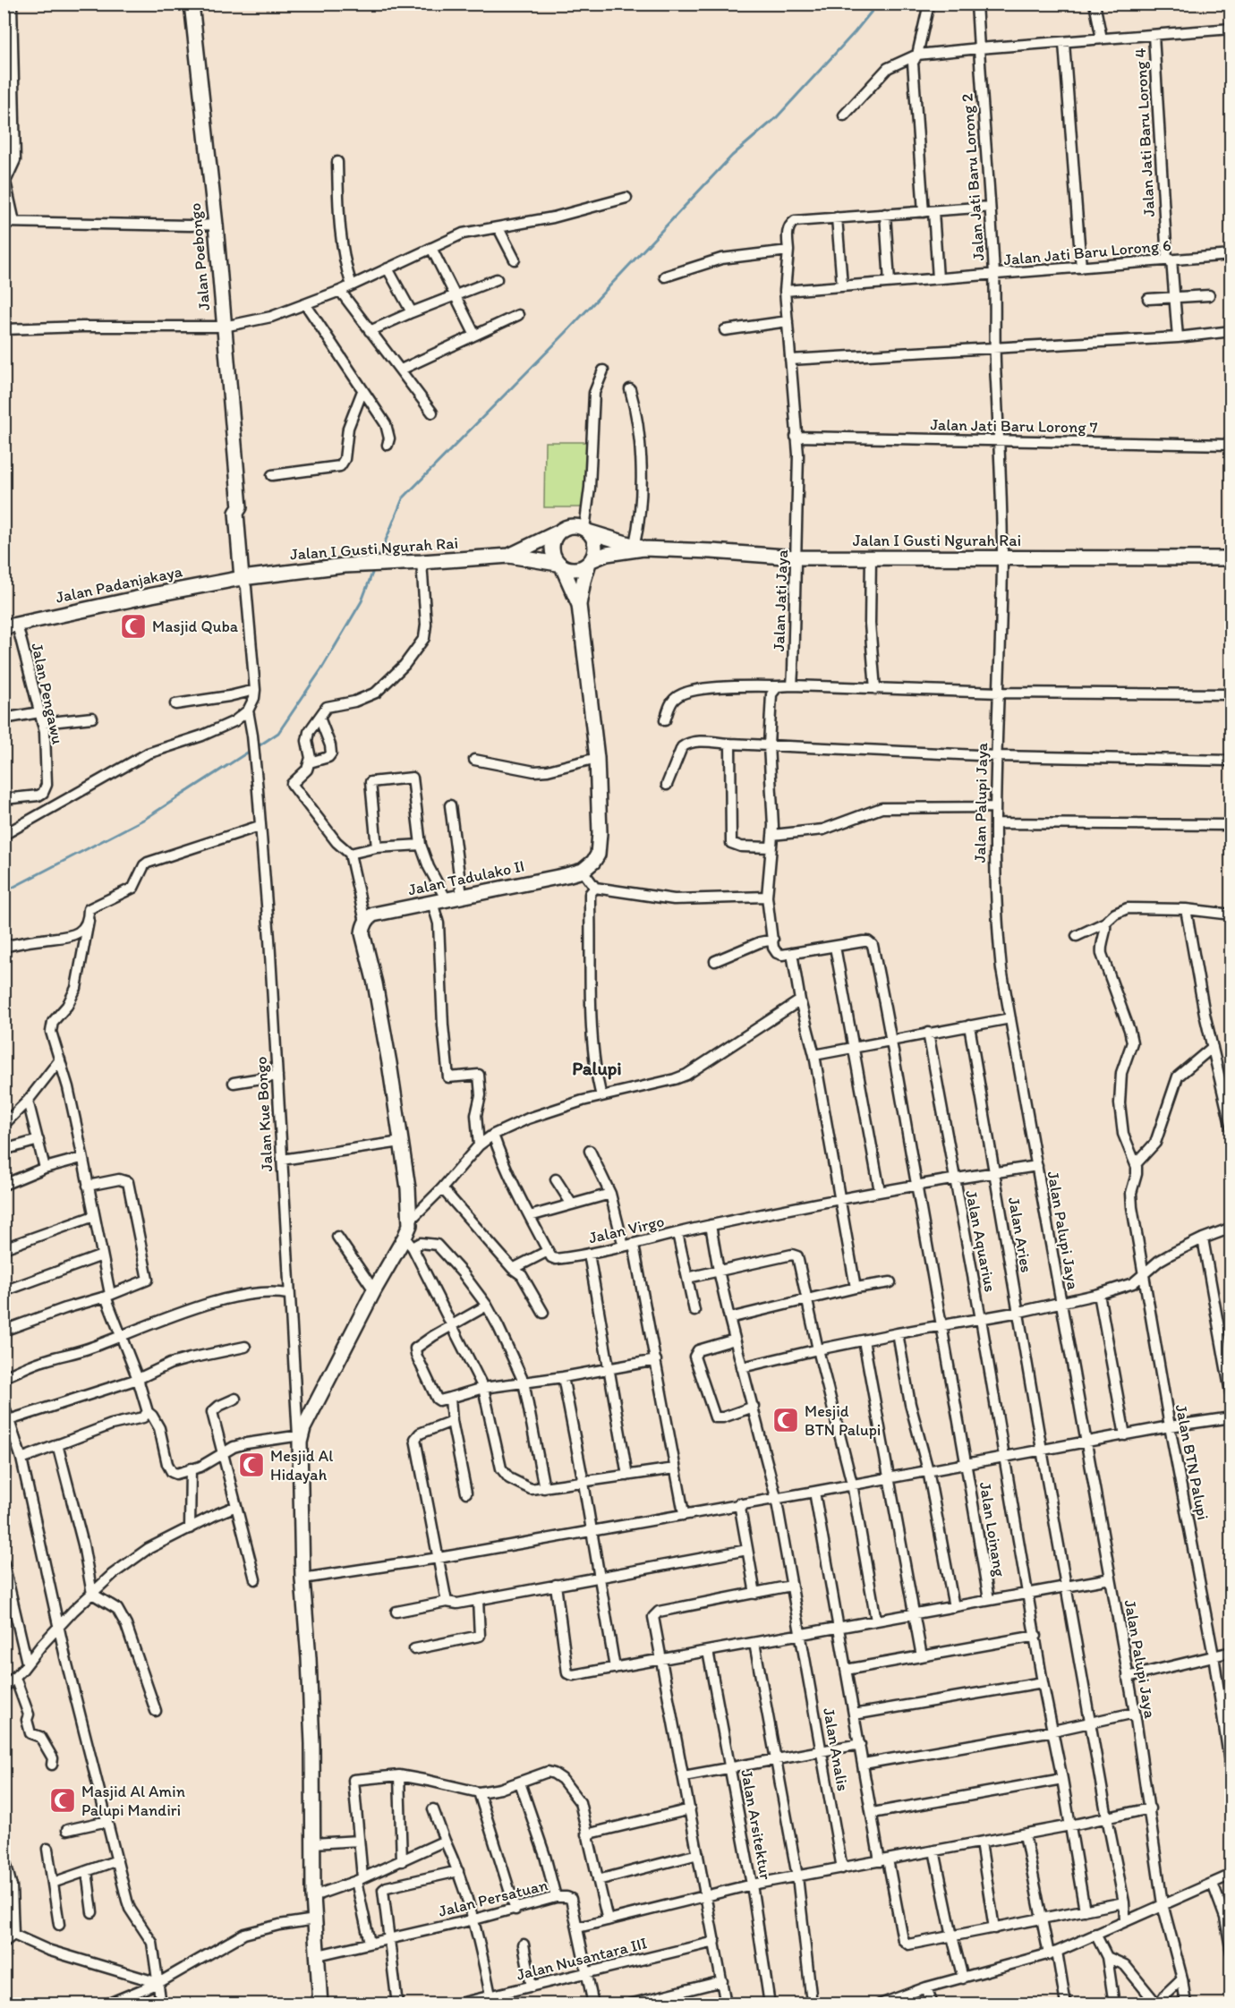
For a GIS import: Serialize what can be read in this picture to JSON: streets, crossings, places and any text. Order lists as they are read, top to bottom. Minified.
{"streets":{"main road":["Jalan Poebongo","Jalan I Gusti Ngurah Rai","Jalan Padanjakaya","Jalan Tadulako II"],"street":["Jalan Jati Baru Lorong 4","Jalan Jati Baru Lorong 2","Jalan Jati Baru Lorong 6","Jalan Jati Baru Lorong 7","Jalan Jati Jaya","Jalan Pengawu","Jalan Palupi Jaya","Jalan Kue Bongo","Jalan Virgo","Jalan Aries","Jalan Aquarius","Jalan BTN Palupi","Jalan Loinang","Jalan Analis","Jalan Arsitektur","Jalan Persatuan","Jalan Nusantara III"]},"crossings":[["Jalan Jati Baru Lorong 4","Jalan Jati Baru Lorong 6"],["Jalan Jati Baru Lorong 2","Jalan Jati Baru Lorong 6"],["Jalan Jati Baru Lorong 2","Jalan Jati Baru Lorong 7"],["Jalan Jati Baru Lorong 2","Jalan I Gusti Ngurah Rai"],["Jalan Jati Baru Lorong 2","Jalan Jati Jaya"],["Jalan Jati Baru Lorong 2","Jalan Palupi Jaya"],["Jalan Jati Baru Lorong 6","Jalan Jati Jaya"],["Jalan Poebongo","Jalan I Gusti Ngurah Rai"],["Jalan Poebongo","Jalan Padanjakaya"],["Jalan Jati Baru Lorong 7","Jalan Jati Jaya"],["Jalan I Gusti Ngurah Rai","Jalan Padanjakaya"],["Jalan I Gusti Ngurah Rai","Jalan Jati Jaya"],["Jalan I Gusti Ngurah Rai","Jalan Palupi Jaya"],["Jalan Padanjakaya","Jalan Pengawu"],["Jalan Palupi Jaya","Jalan Virgo"],["Jalan Palupi Jaya","Jalan Nusantara III"],["Jalan Virgo","Jalan Aries"],["Jalan Virgo","Jalan Aquarius"],["Jalan Aries","Jalan Nusantara III"],["Jalan Aquarius","Jalan Nusantara III"],["Jalan Analis","Jalan Nusantara III"],["Jalan Arsitektur","Jalan Nusantara III"],["Jalan Persatuan","Jalan Nusantara III"]],"districts":["Palupi"],"places":{"mosque":["Masjid Quba","Mesjid BTN Palupi","Mesjid Al Hidayah","Masjid Al Amin Palupi Mandiri"]}}
